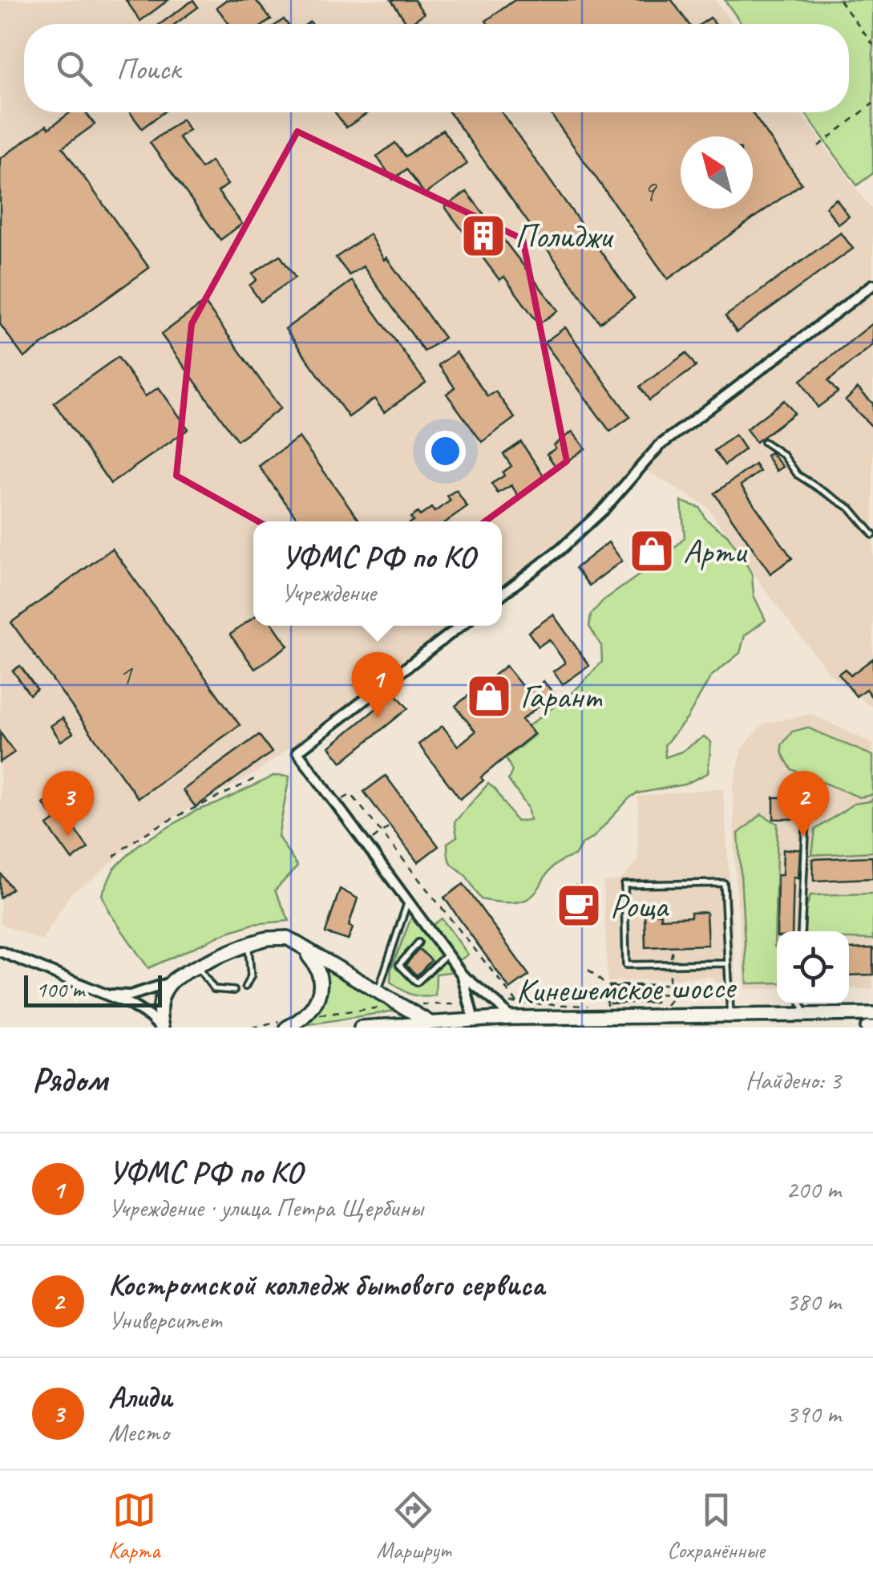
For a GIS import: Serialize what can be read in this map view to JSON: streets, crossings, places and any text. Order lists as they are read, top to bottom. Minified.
{"streets":{"main road":["Кинешемское шоссе"]},"places":{"building":["Полиджи"],"shop":["Арти","Гарант"],"cafe":["Роща"]},"house_numbers":["9","1"],"scale_bar":"100 m","north":"top left","page":{"search":"Поиск","popup":["УФМС РФ по КО","Учреждение"],"pins":["1","2","3"],"scale":"100 m","heading":["Рядом","Найдено: 3"],"list":[{"mark":"1","name":"УФМС РФ по КО","note":"Учреждение · улица Петра Щербины","value":"200 m"},{"mark":"2","name":"Костромской колледж бытового сервиса","note":"Университет","value":"380 m"},{"mark":"3","name":"Алиди","note":"Место","value":"390 m"}],"nav":["Карта","Маршрут","Сохранённые"]}}
